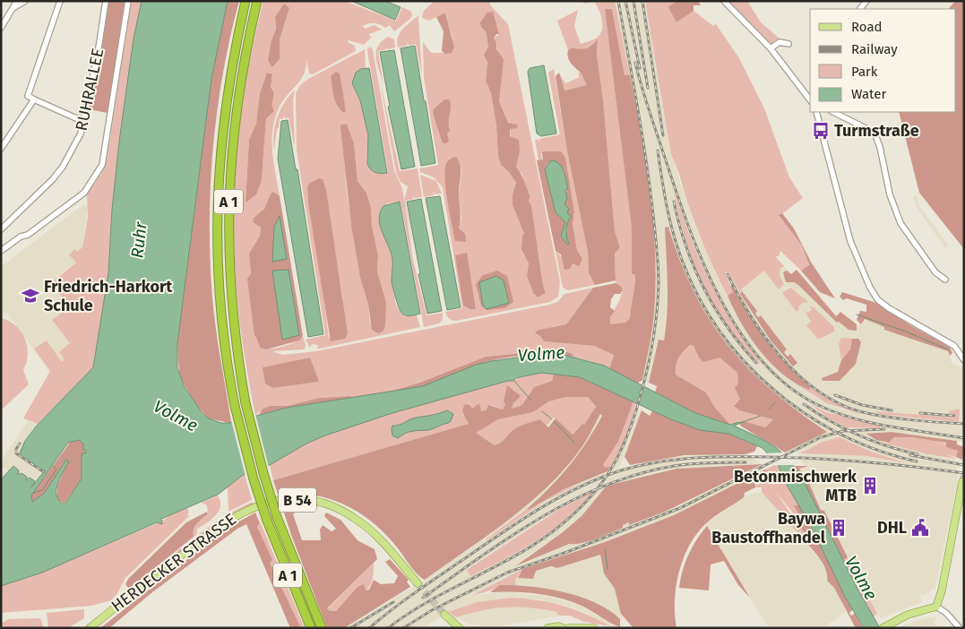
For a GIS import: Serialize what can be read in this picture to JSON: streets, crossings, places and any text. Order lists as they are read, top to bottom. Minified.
{"streets":{"highway":["A 1"],"main road":["B 54","HERDECKER STRASSE"],"street":["RUHRALLEE"]},"water":["Ruhr","Volme"],"places":{"bus stop":["Turmstraße"],"school or university":["Friedrich-Harkort Schule"],"building":["Betonmischwerk MTB","Baywa Baustoffhandel"],"public building":["DHL"]},"legend":["Road","Railway","Park","Water"]}
